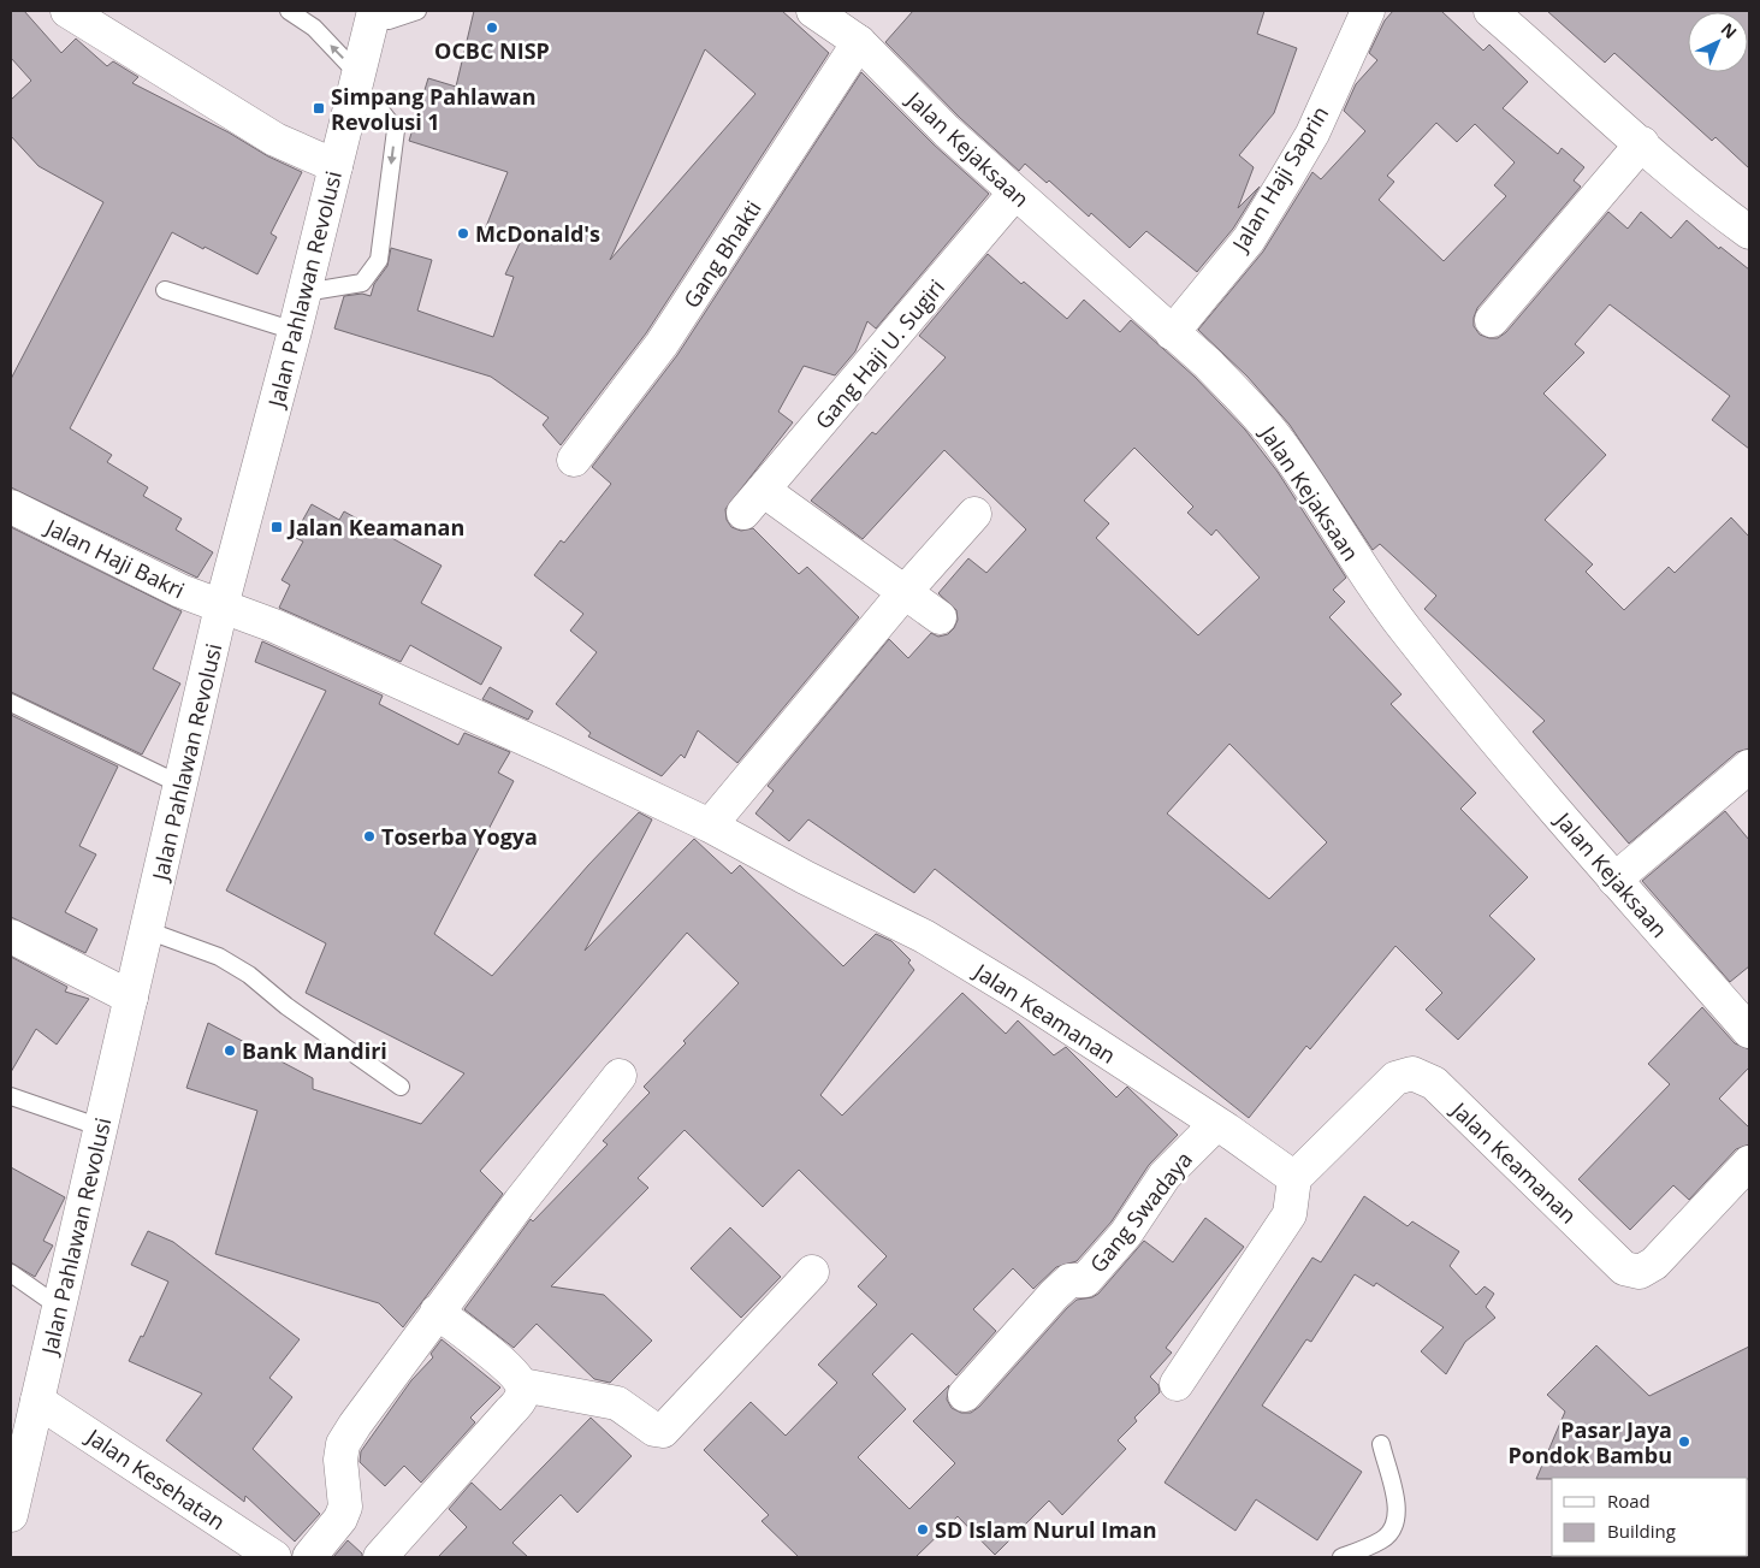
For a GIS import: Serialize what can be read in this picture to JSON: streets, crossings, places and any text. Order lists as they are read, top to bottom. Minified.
{"streets":{"street":["Jalan Kejaksaan","Jalan Haji Saprin","Gang Bhakti","Jalan Pahlawan Revolusi","Gang Haji U. Sugiri","Jalan Haji Bakri","Jalan Keamanan","Gang Swadaya","Jalan Kesehatan"]},"crossings":[["Jalan Kejaksaan","Jalan Haji Saprin"],["Jalan Kejaksaan","Gang Bhakti"],["Jalan Kejaksaan","Gang Haji U. Sugiri"],["Jalan Pahlawan Revolusi","Jalan Haji Bakri"],["Jalan Pahlawan Revolusi","Jalan Keamanan"],["Jalan Pahlawan Revolusi","Jalan Kesehatan"],["Jalan Haji Bakri","Jalan Keamanan"],["Jalan Keamanan","Gang Swadaya"]],"places":{"other":["OCBC NISP","McDonald's","Toserba Yogya","Bank Mandiri","Pasar Jaya Pondok Bambu","SD Islam Nurul Iman"],"transit":["Simpang Pahlawan Revolusi 1","Jalan Keamanan"]},"legend":["Road","Building"],"north":"top right"}
